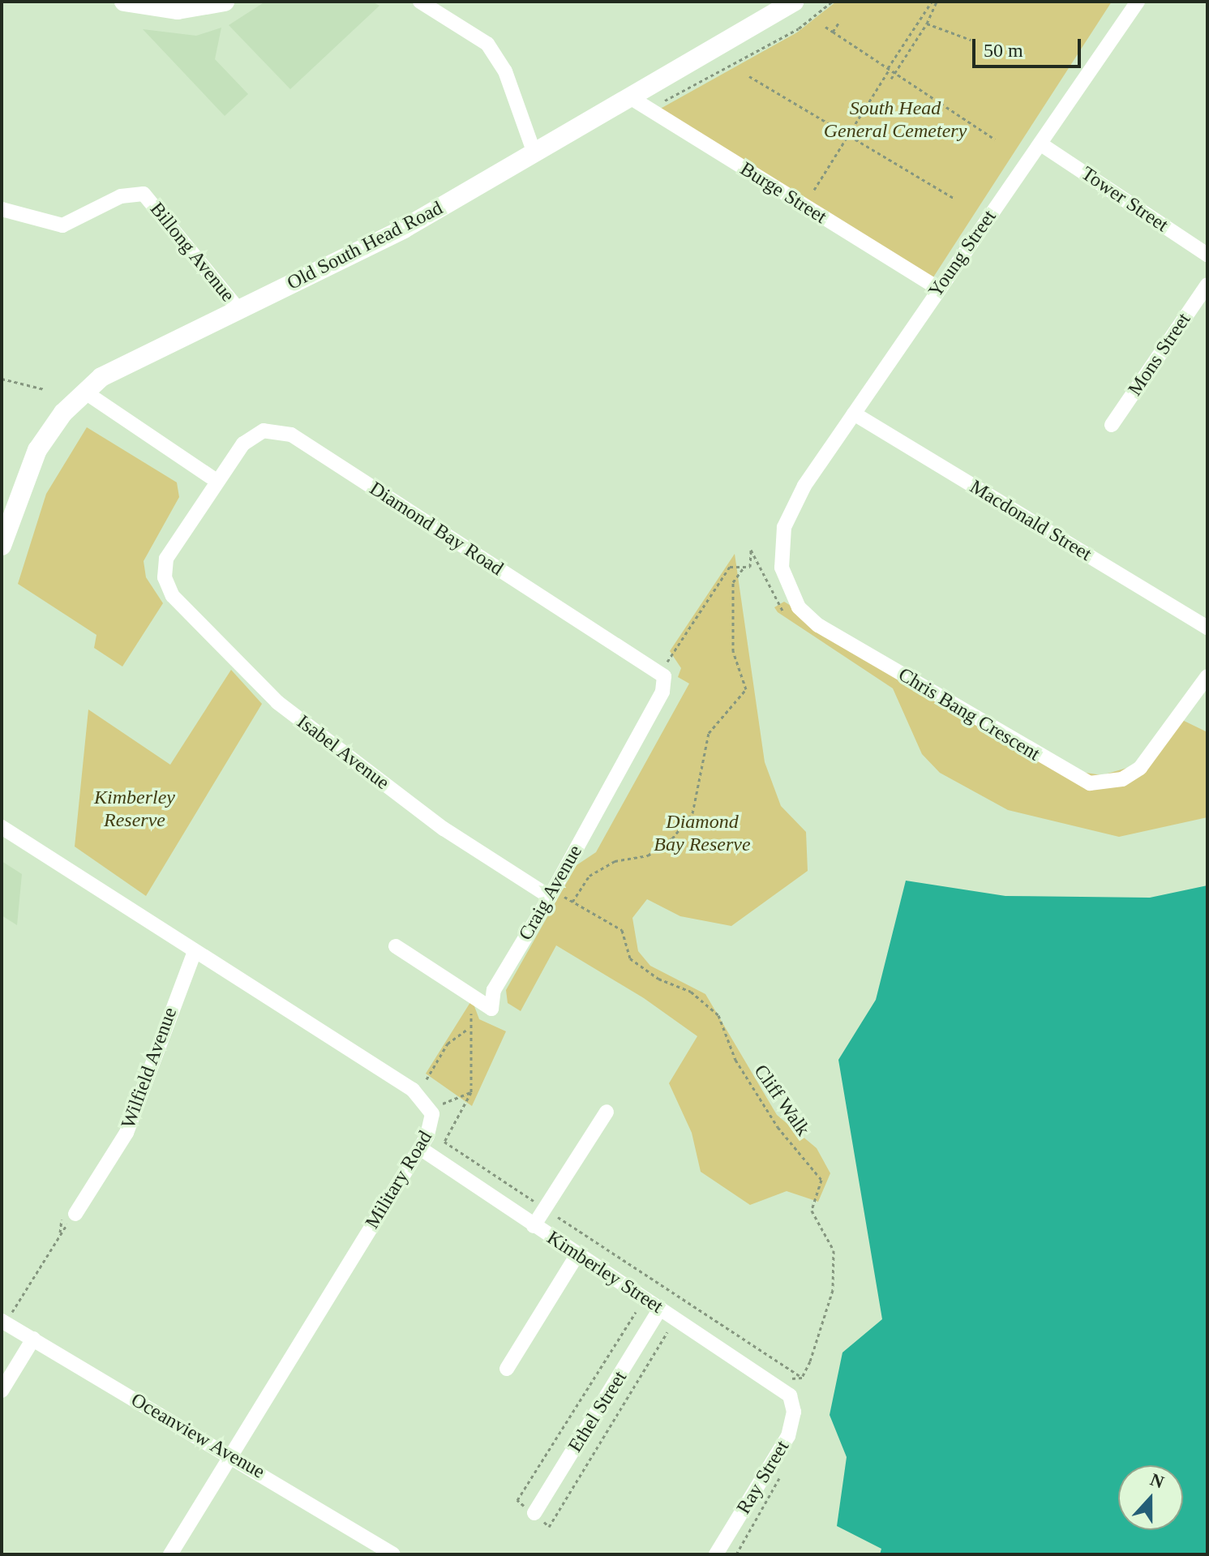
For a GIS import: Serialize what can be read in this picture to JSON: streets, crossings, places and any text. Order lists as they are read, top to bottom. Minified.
{"streets":{"main road":["Old South Head Road"],"street":["Burge Street","Tower Street","Billong Avenue","Young Street","Mons Street","Macdonald Street","Diamond Bay Road","Chris Bang Crescent","Isabel Avenue","Craig Avenue","Wilfield Avenue","Military Road","Kimberley Street","Ethel Street","Oceanview Avenue","Ray Street"],"path":["Cliff Walk"]},"crossings":[["Burge Street","Old South Head Road"],["Burge Street","Young Street"],["Tower Street","Young Street"],["Old South Head Road","Billong Avenue"],["Young Street","Macdonald Street"],["Young Street","Chris Bang Crescent"],["Diamond Bay Road","Isabel Avenue"],["Diamond Bay Road","Craig Avenue"],["Isabel Avenue","Craig Avenue"],["Isabel Avenue","Cliff Walk"],["Craig Avenue","Cliff Walk"],["Wilfield Avenue","Military Road"],["Military Road","Kimberley Street"],["Military Road","Oceanview Avenue"],["Kimberley Street","Ethel Street"],["Kimberley Street","Ray Street"]],"parks":["South Head General Cemetery","Kimberley Reserve","Diamond Bay Reserve"],"scale_bar":"50 m","north":"top"}
